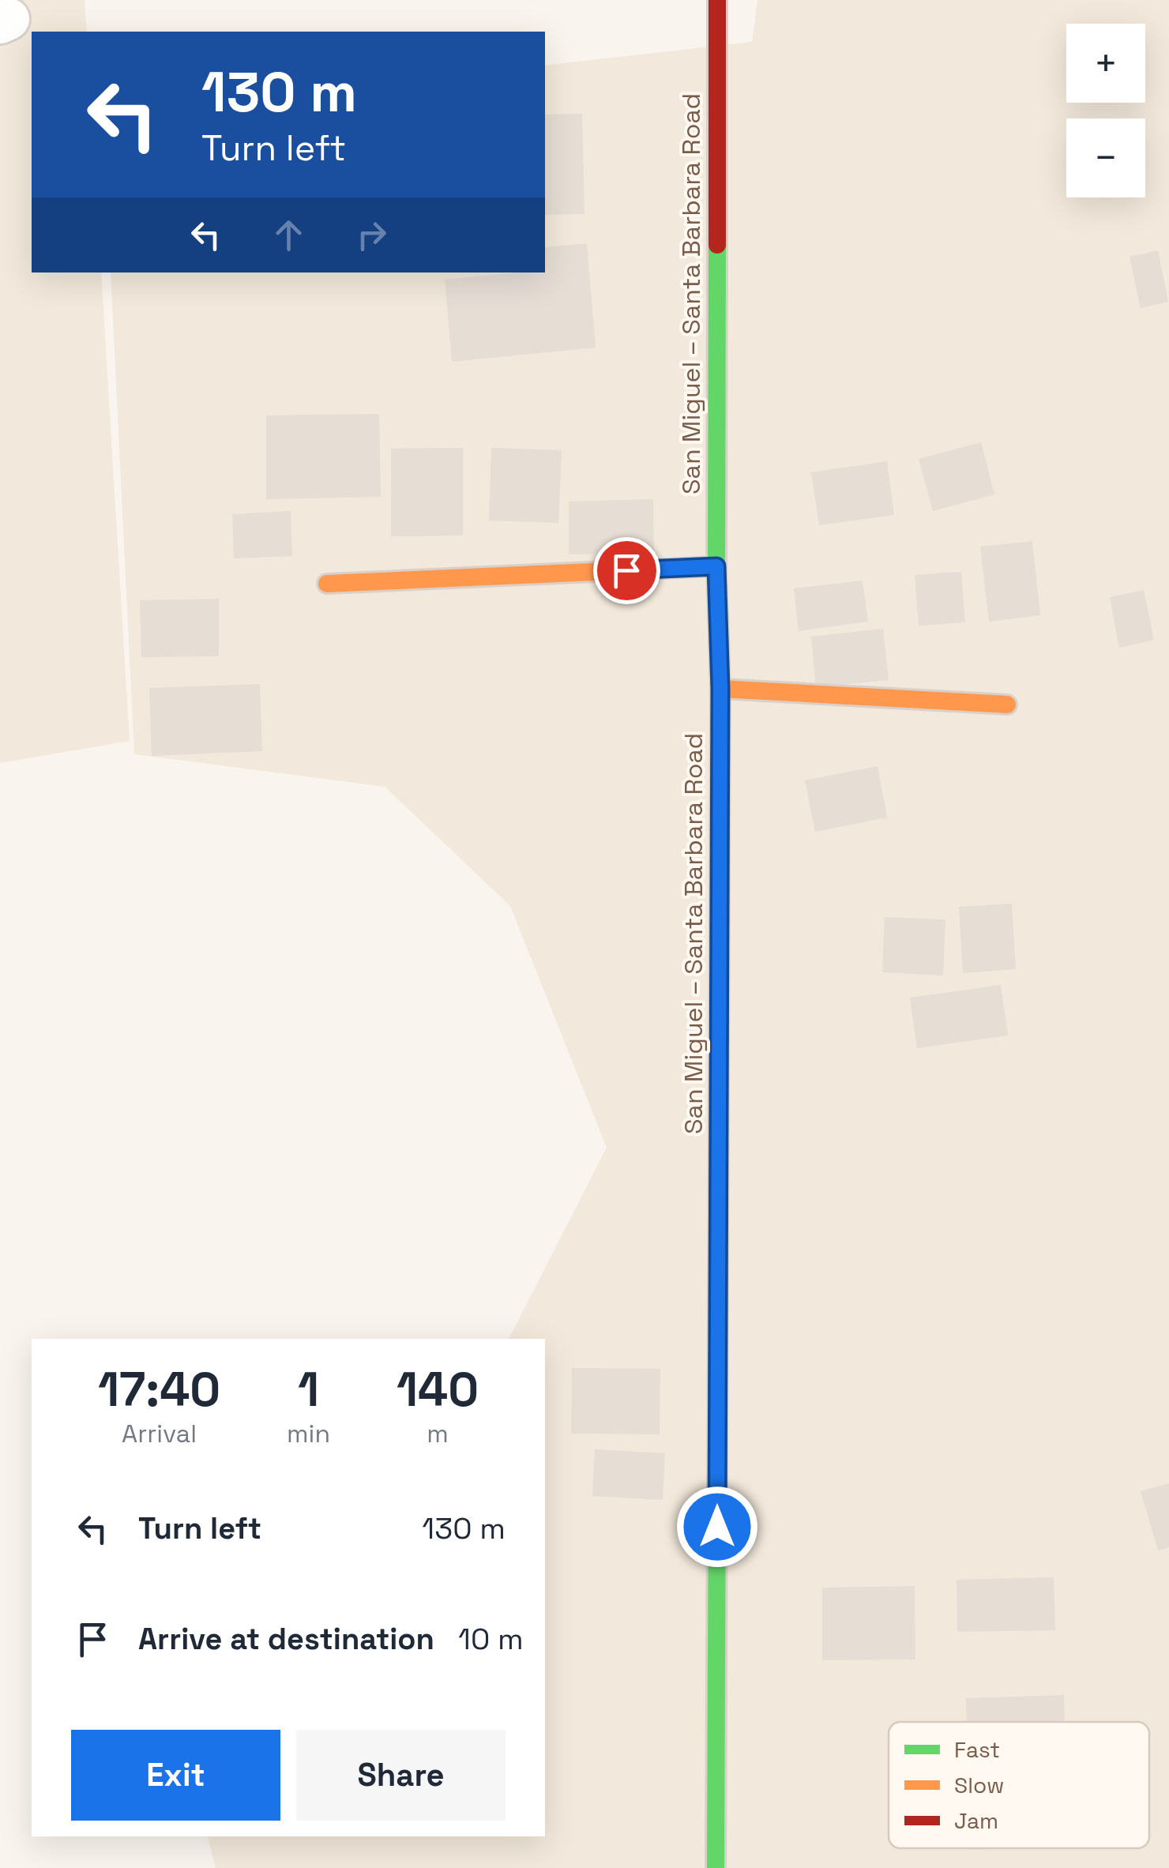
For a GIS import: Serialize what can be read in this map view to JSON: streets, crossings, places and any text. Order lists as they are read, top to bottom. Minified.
{"streets":{"main road":["San Miguel – Santa Barbara Road"]},"legend":["Fast","Slow","Jam"],"page":{"map_buttons":["+","−"],"turn":["130 m","Turn left"],"eta":["17:40","Arrival","1","min","140","m"],"list":[{"name":"Turn left","value":"130 m"},{"name":"Arrive at destination","value":"10 m"}],"buttons":["Exit","Share"]}}
